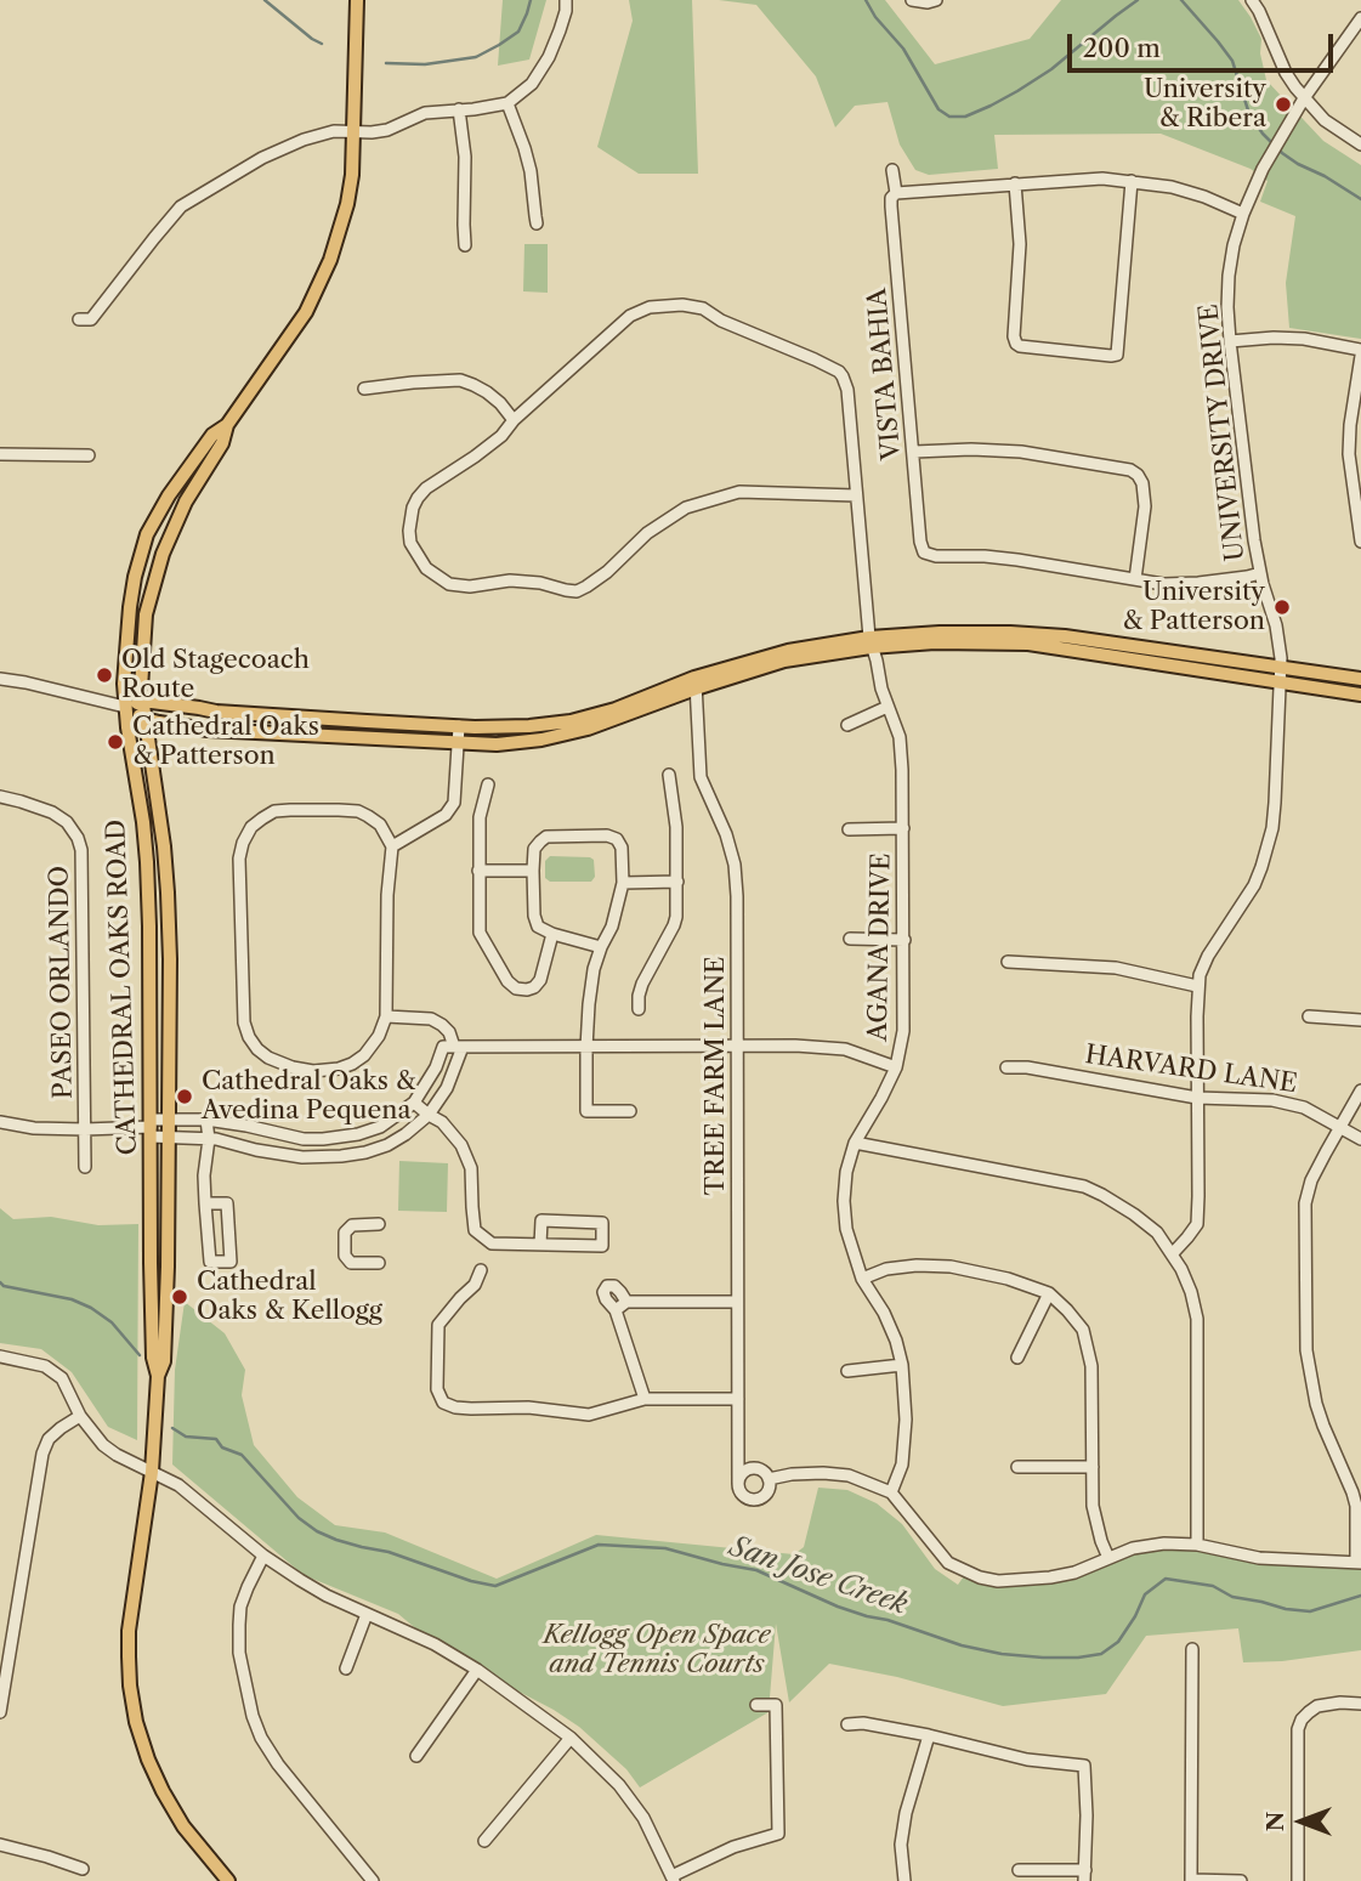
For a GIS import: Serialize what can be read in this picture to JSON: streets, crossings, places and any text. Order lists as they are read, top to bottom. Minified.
{"streets":{"main road":["CATHEDRAL OAKS ROAD"],"street":["VISTA BAHIA","UNIVERSITY DRIVE","AGANA DRIVE","PASEO ORLANDO","HARVARD LANE","TREE FARM LANE"]},"crossings":[["VISTA BAHIA","AGANA DRIVE"],["UNIVERSITY DRIVE","HARVARD LANE"]],"water":["San Jose Creek"],"parks":["Kellogg Open Space and Tennis Courts"],"places":["University & Ribera","University & Patterson","Old Stagecoach Route","Cathedral Oaks & Patterson","Cathedral Oaks & Avedina Pequena","Cathedral Oaks & Kellogg"],"scale_bar":"200 m","north":"left"}
